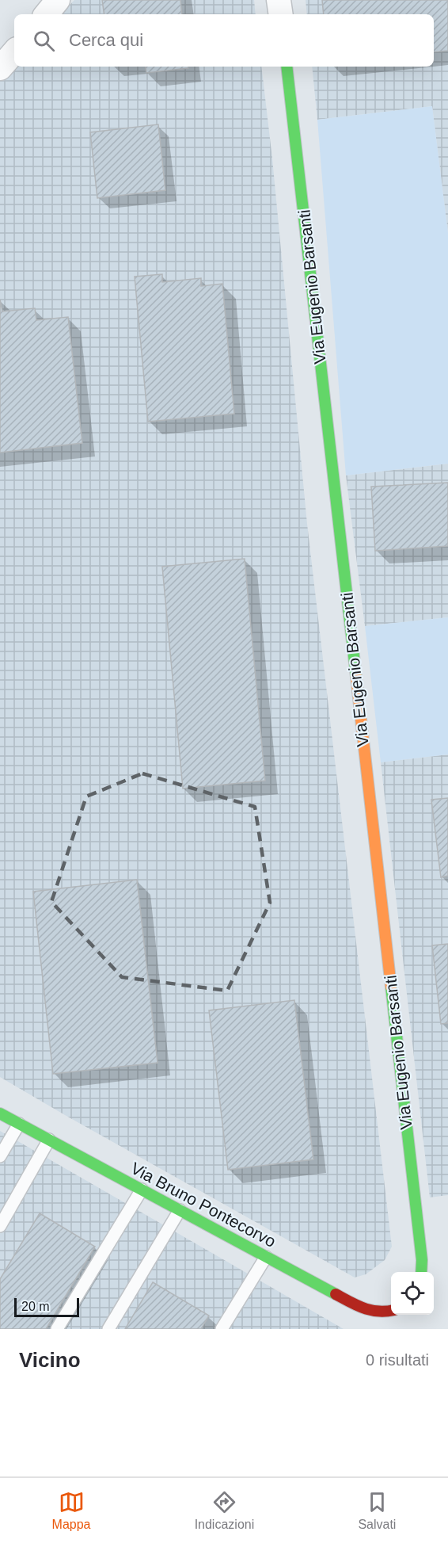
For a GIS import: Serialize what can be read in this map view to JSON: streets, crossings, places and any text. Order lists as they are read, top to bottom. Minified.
{"streets":{"street":["Via Eugenio Barsanti","Via Bruno Pontecorvo"]},"scale_bar":"20 m","page":{"search":"Cerca qui","scale":"20 m","heading":["Vicino","0 risultati"],"nav":["Mappa","Indicazioni","Salvati"]}}
